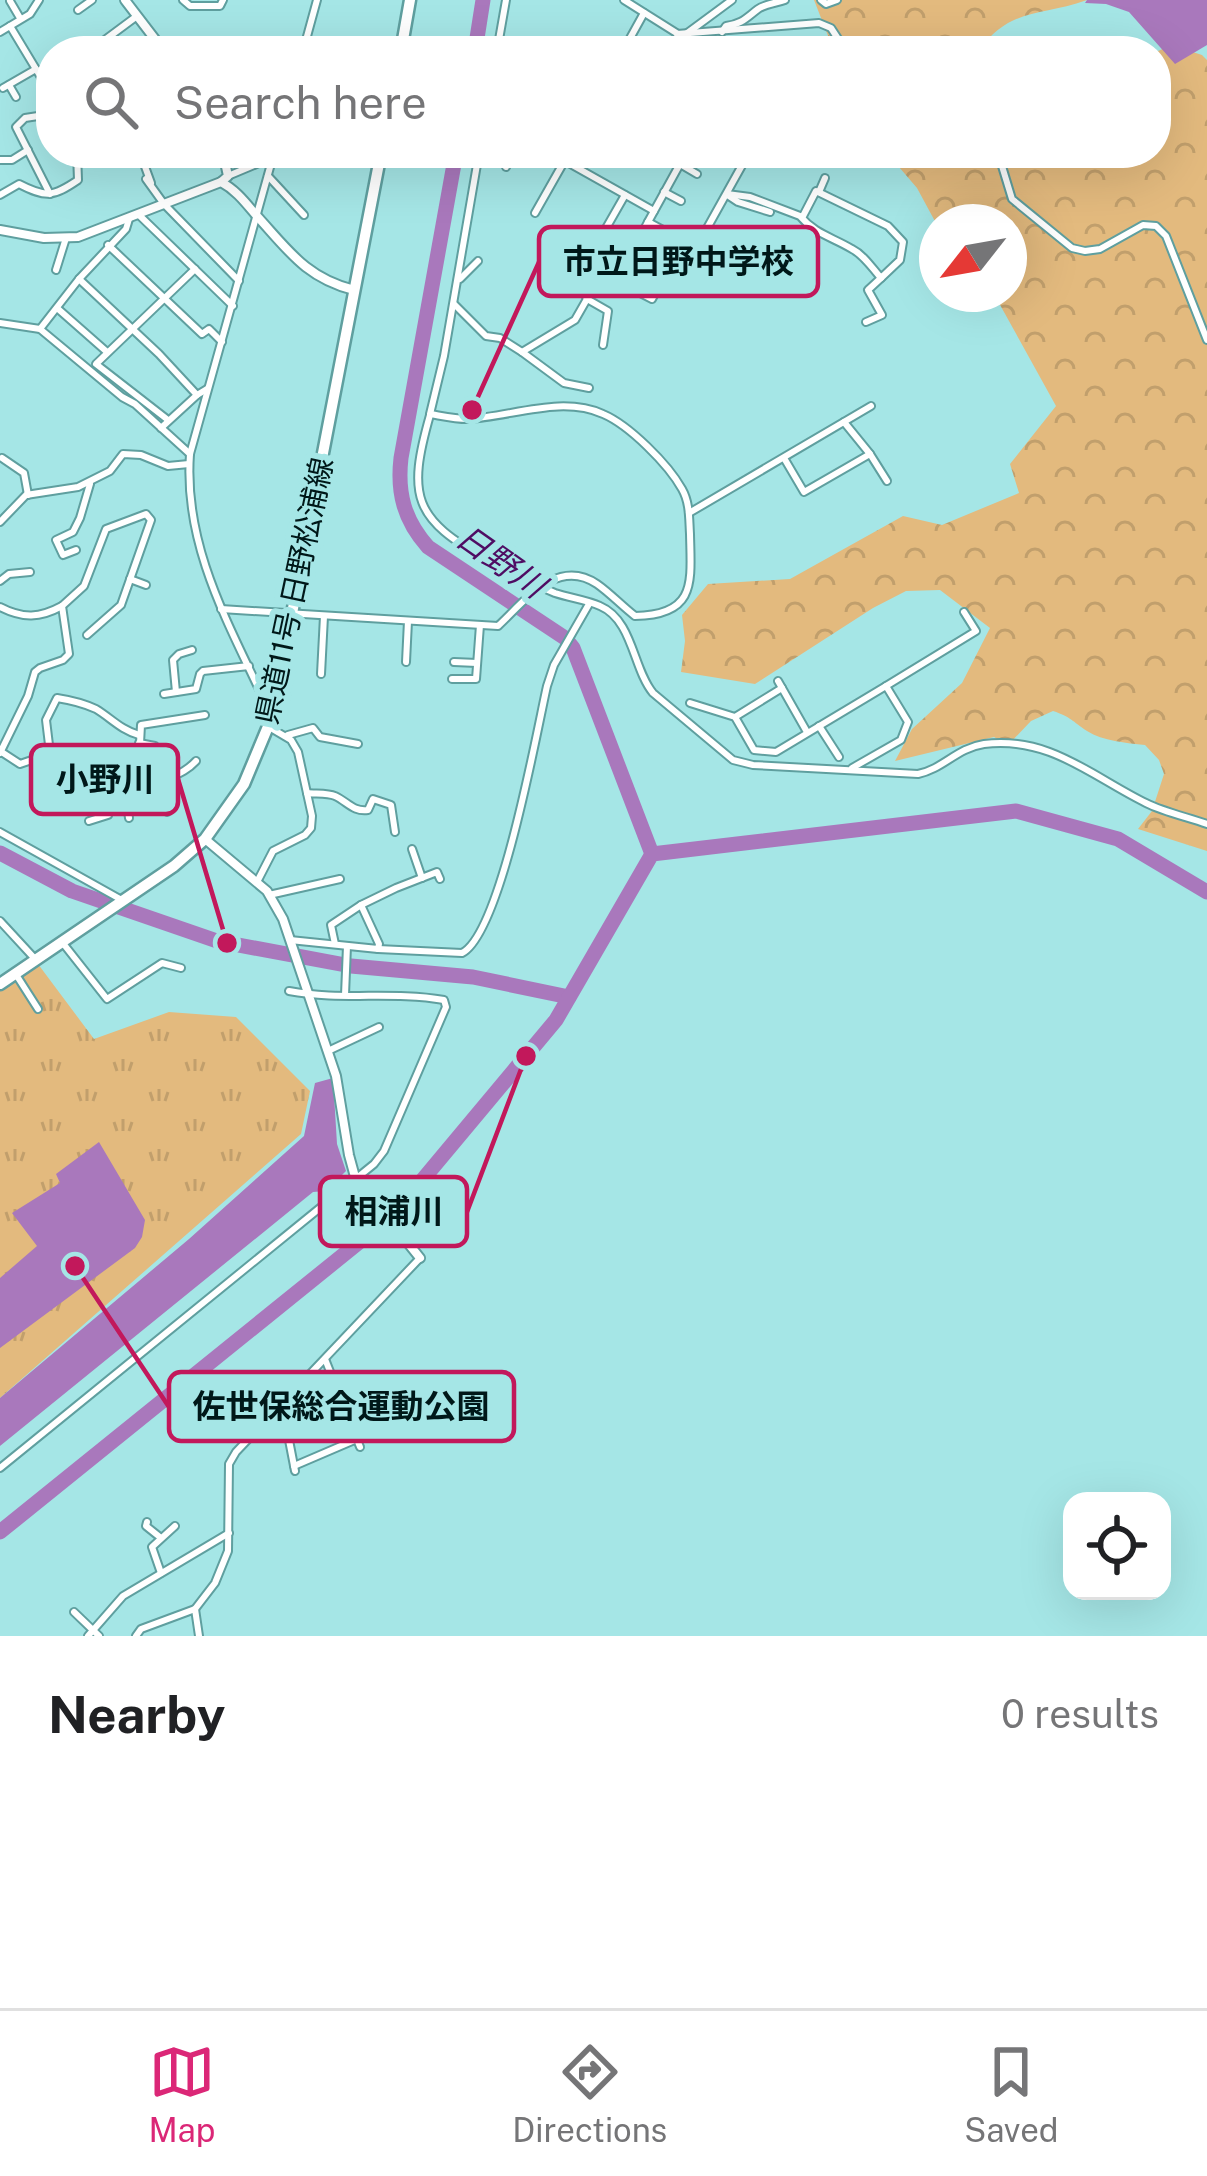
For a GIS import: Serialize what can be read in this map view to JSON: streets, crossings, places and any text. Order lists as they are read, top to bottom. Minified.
{"streets":{"main road":["県道11号 日野松浦線"]},"water":["日野川"],"places":["市立日野中学校","小野川","相浦川","佐世保総合運動公園"],"north":"bottom left","page":{"search":"Search here","heading":["Nearby","0 results"],"nav":["Map","Directions","Saved"]}}
